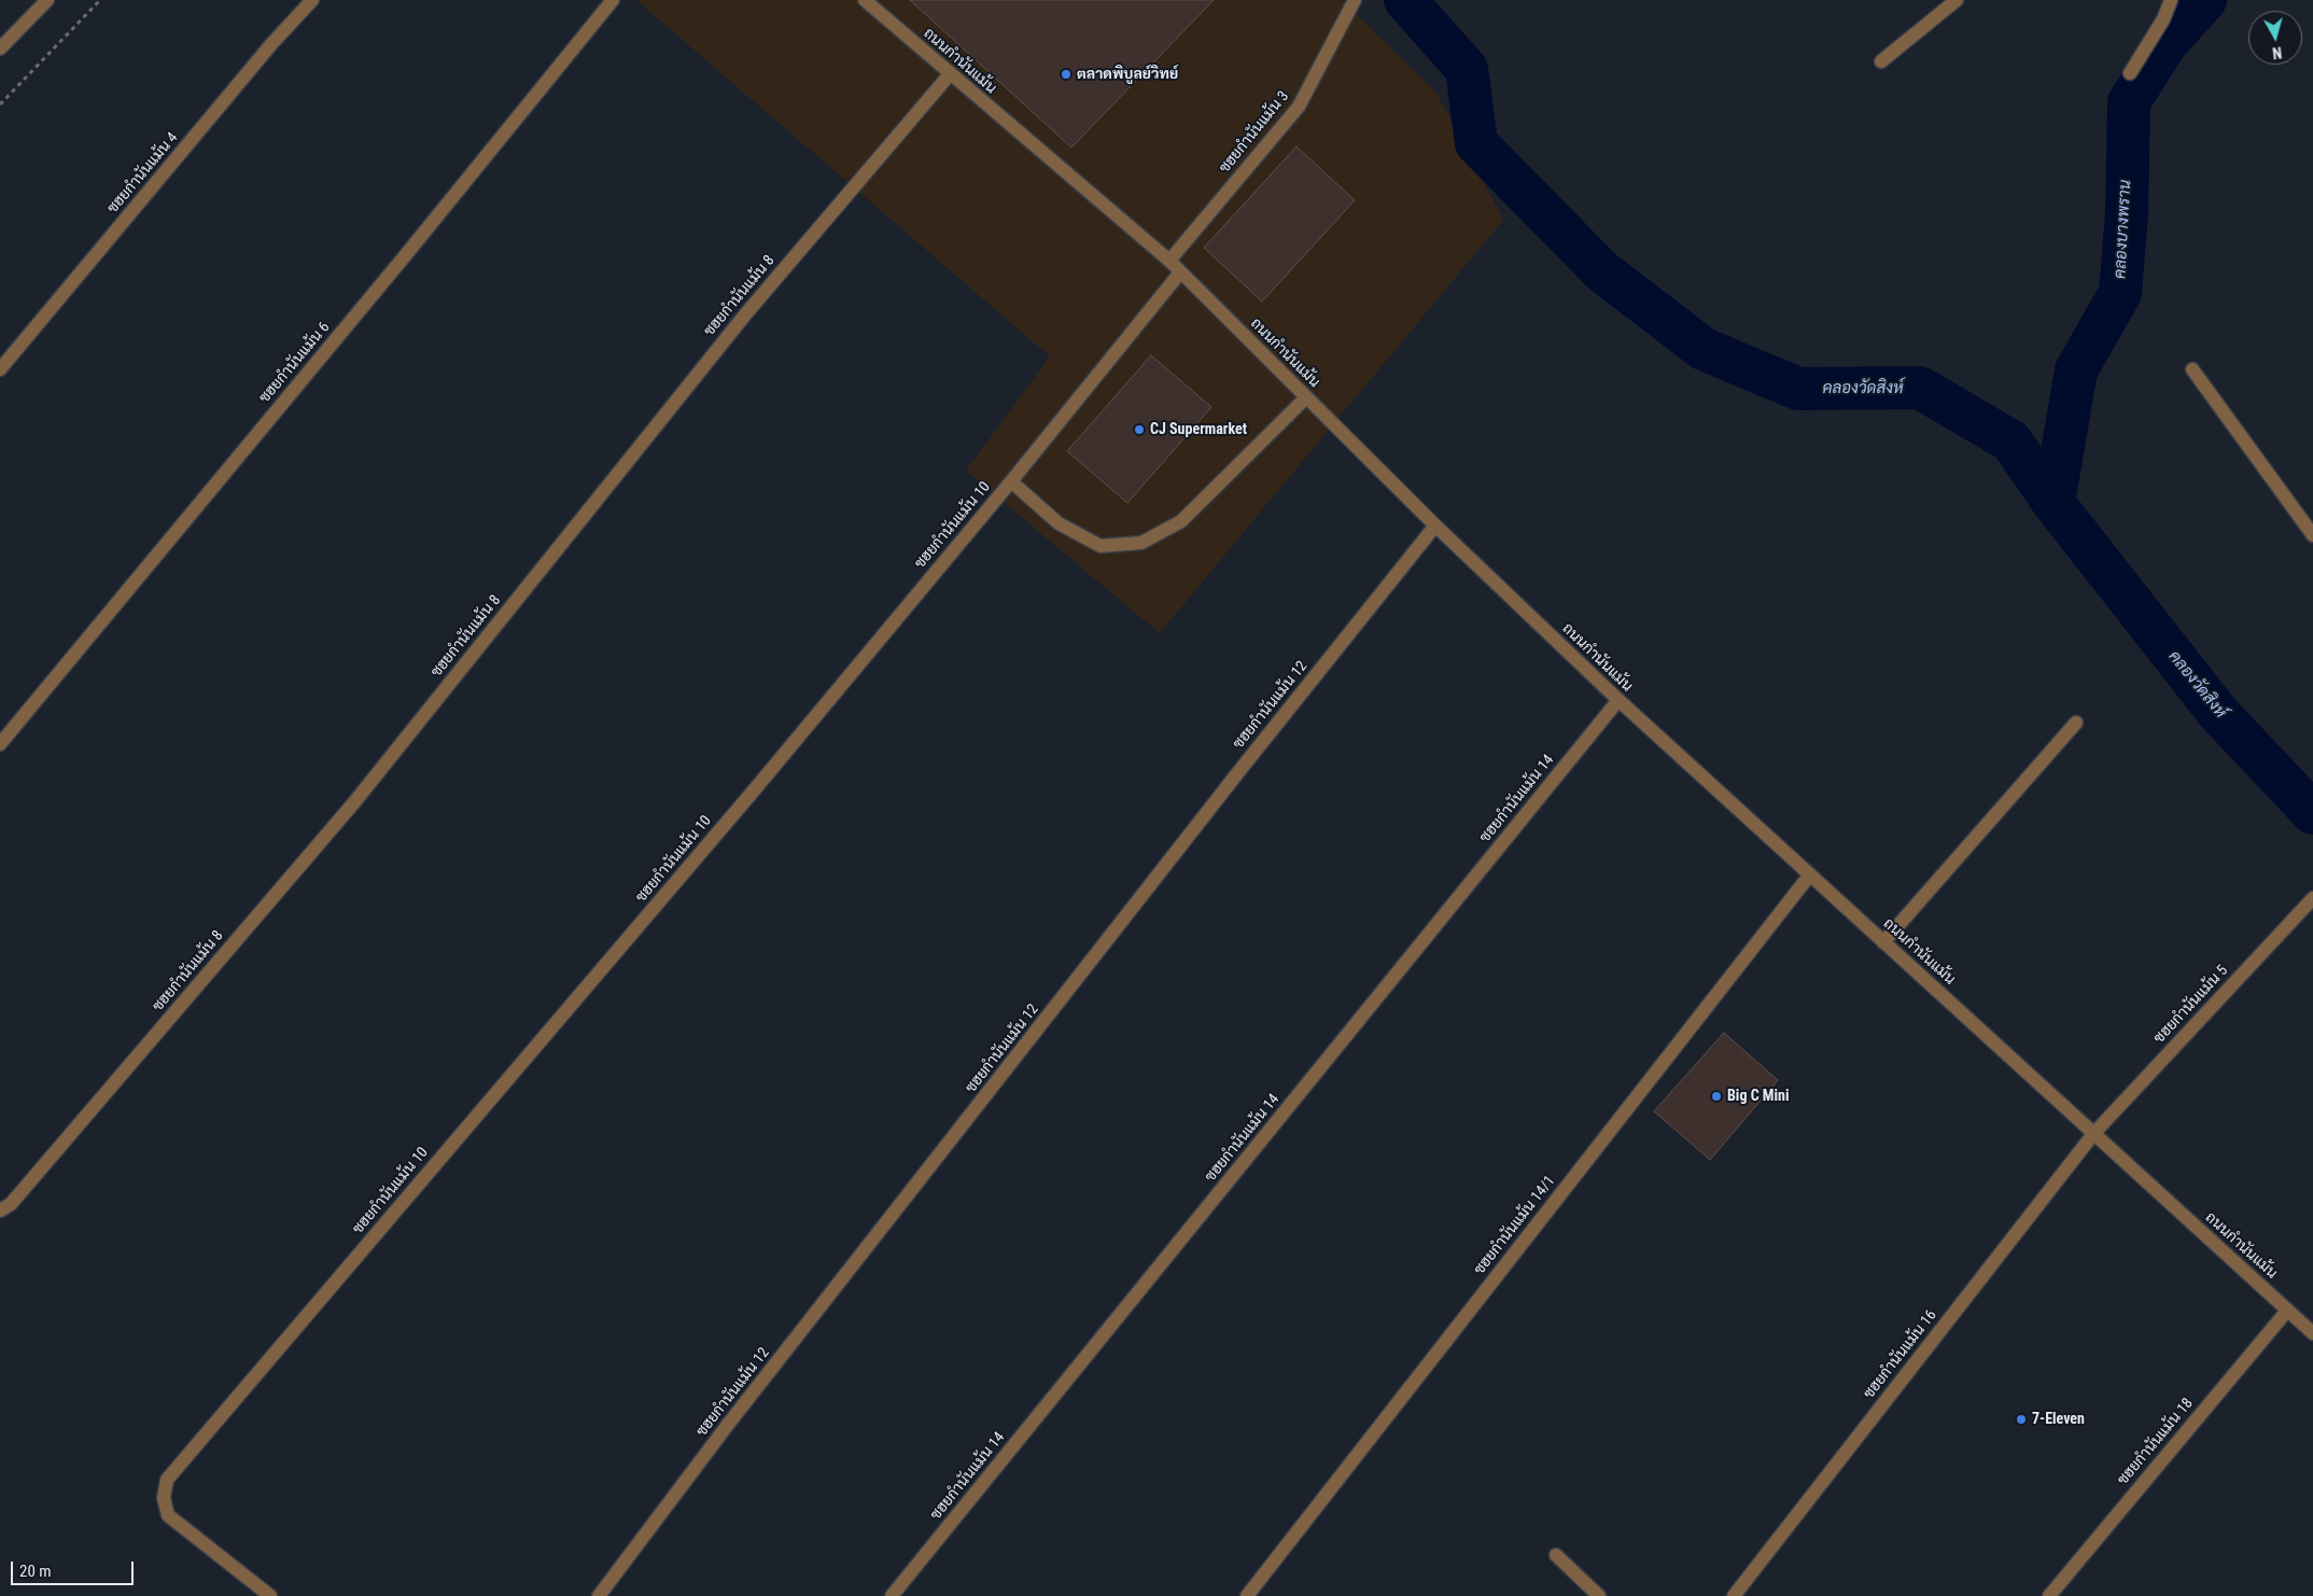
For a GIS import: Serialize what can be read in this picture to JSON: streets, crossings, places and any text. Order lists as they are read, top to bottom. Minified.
{"streets":{"street":["ถนนกำนันแม้น","ซฮยกำนันแม้น 3","ซฮยกำนันแม้น 4","ซฮยกำนันแม้น 8","ซฮยกำนันแม้น 6","ซฮยกำนันแม้น 10","ซฮยกำนันแม้น 12","ซฮยกำนันแม้น 14","ซฮยกำนันแม้น 5","ซฮยกำนันแม้น 14/1","ซฮยกำนันแม้น 16","ซฮยกำนันแม้น 18"]},"crossings":[["ถนนกำนันแม้น","ซฮยกำนันแม้น 3"],["ถนนกำนันแม้น","ซฮยกำนันแม้น 8"],["ถนนกำนันแม้น","ซฮยกำนันแม้น 10"],["ถนนกำนันแม้น","ซฮยกำนันแม้น 12"],["ถนนกำนันแม้น","ซฮยกำนันแม้น 14"],["ถนนกำนันแม้น","ซฮยกำนันแม้น 5"],["ถนนกำนันแม้น","ซฮยกำนันแม้น 14/1"],["ถนนกำนันแม้น","ซฮยกำนันแม้น 16"],["ถนนกำนันแม้น","ซฮยกำนันแม้น 18"],["ซฮยกำนันแม้น 5","ซฮยกำนันแม้น 16"]],"water":["คลองบางพราน","คลองวัดสิงห์"],"places":["ตลาดพิบูลย์วิทย์","CJ Supermarket","Big C Mini","7-Eleven"],"scale_bar":"20 m","north":"bottom"}
